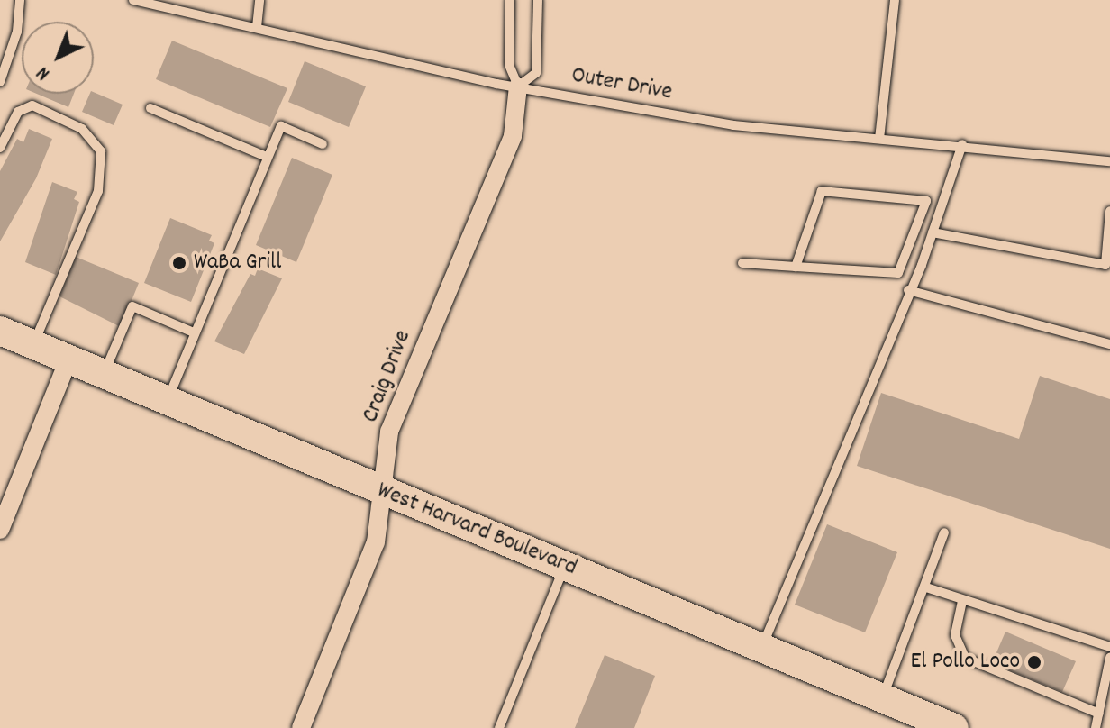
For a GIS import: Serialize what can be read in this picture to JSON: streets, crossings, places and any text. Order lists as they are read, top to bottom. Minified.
{"streets":{"main road":["West Harvard Boulevard"],"street":["Craig Drive"],"lane":["Outer Drive"]},"crossings":[["Outer Drive","Craig Drive"],["Craig Drive","West Harvard Boulevard"]],"places":["WaBa Grill","El Pollo Loco"],"north":"bottom left"}
